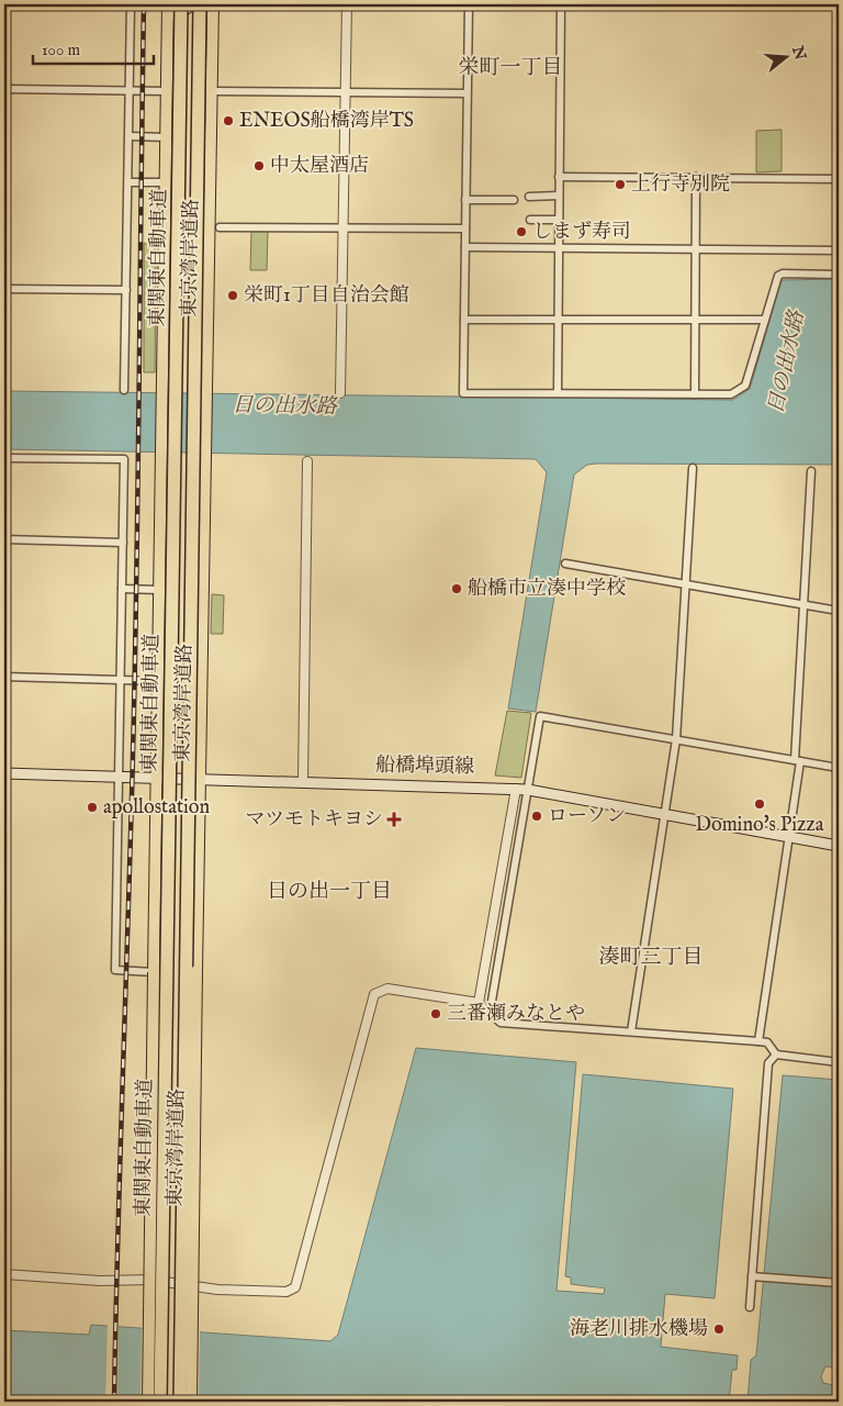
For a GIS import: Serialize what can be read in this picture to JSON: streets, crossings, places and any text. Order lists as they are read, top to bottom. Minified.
{"streets":{"highway":["東関東自動車道","東京湾岸道路"],"main road":["船橋埠頭線"]},"crossings":[["東京湾岸道路","船橋埠頭線"]],"districts":["栄町一丁目","日の出一丁目","湊町三丁目"],"water":["日の出水路"],"places":{"other":["ENEOS船橋湾岸TS","中太屋酒店","上行寺別院","しまず寿司","栄町1丁目自治会館","船橋市立湊中学校","Domino's Pizza","apollostation","ローソン","三番瀬みなとや","海老川排水機場"],"health":["マツモトキヨシ"]},"scale_bar":"100 m","north":"right"}
